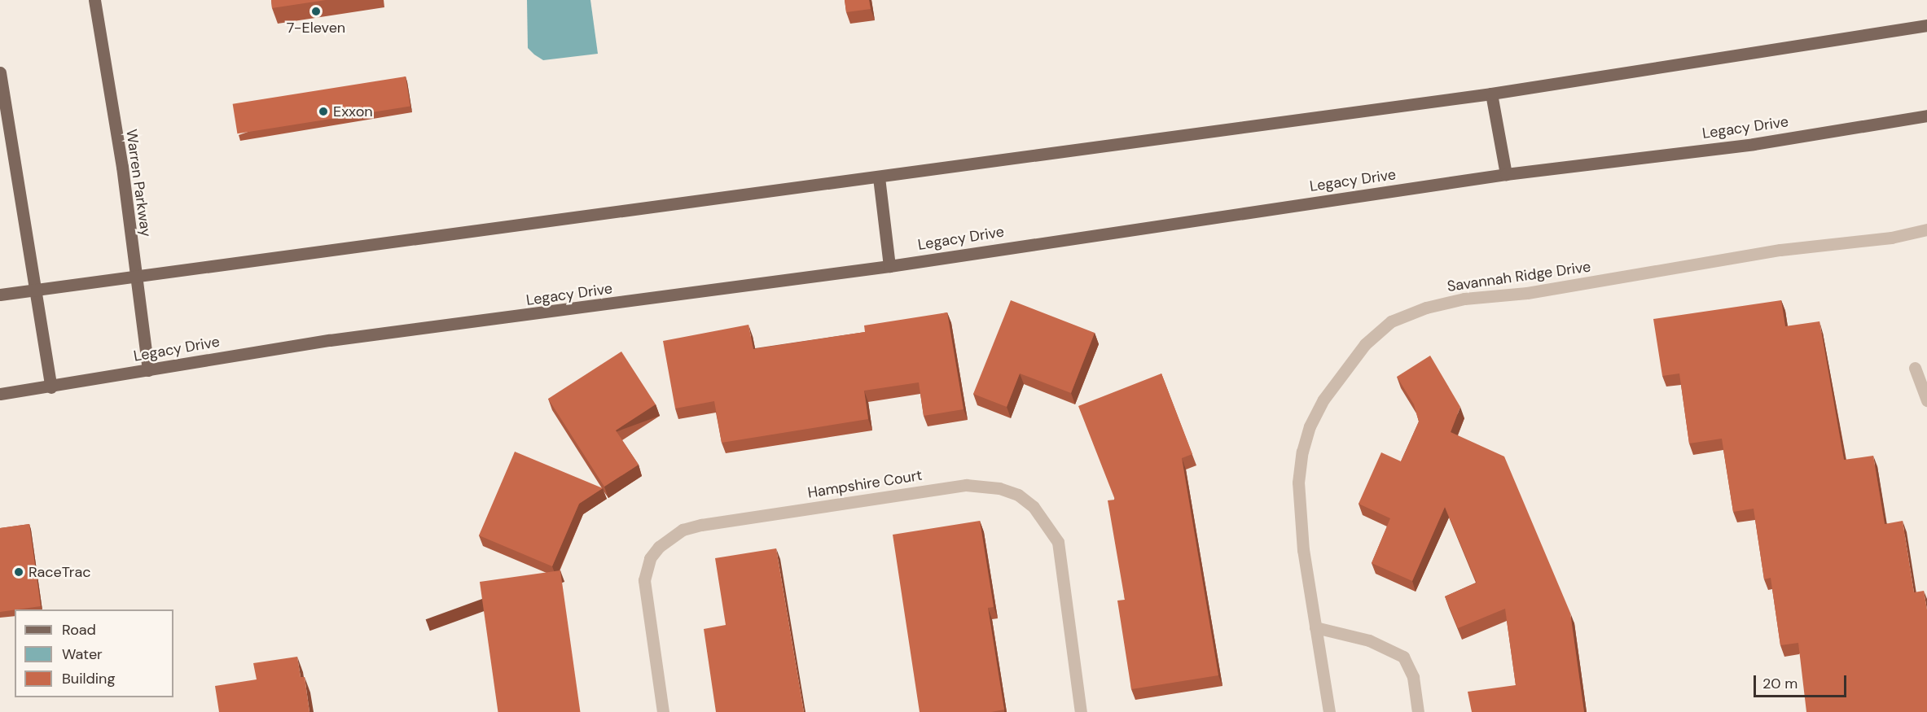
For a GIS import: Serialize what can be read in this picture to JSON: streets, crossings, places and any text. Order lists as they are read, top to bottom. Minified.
{"streets":{"main road":["Legacy Drive","Warren Parkway"],"street":["Savannah Ridge Drive","Hampshire Court"]},"crossings":[["Legacy Drive","Warren Parkway"]],"places":["7-Eleven","Exxon","RaceTrac"],"legend":["Road","Water","Building"],"scale_bar":"20 m"}
